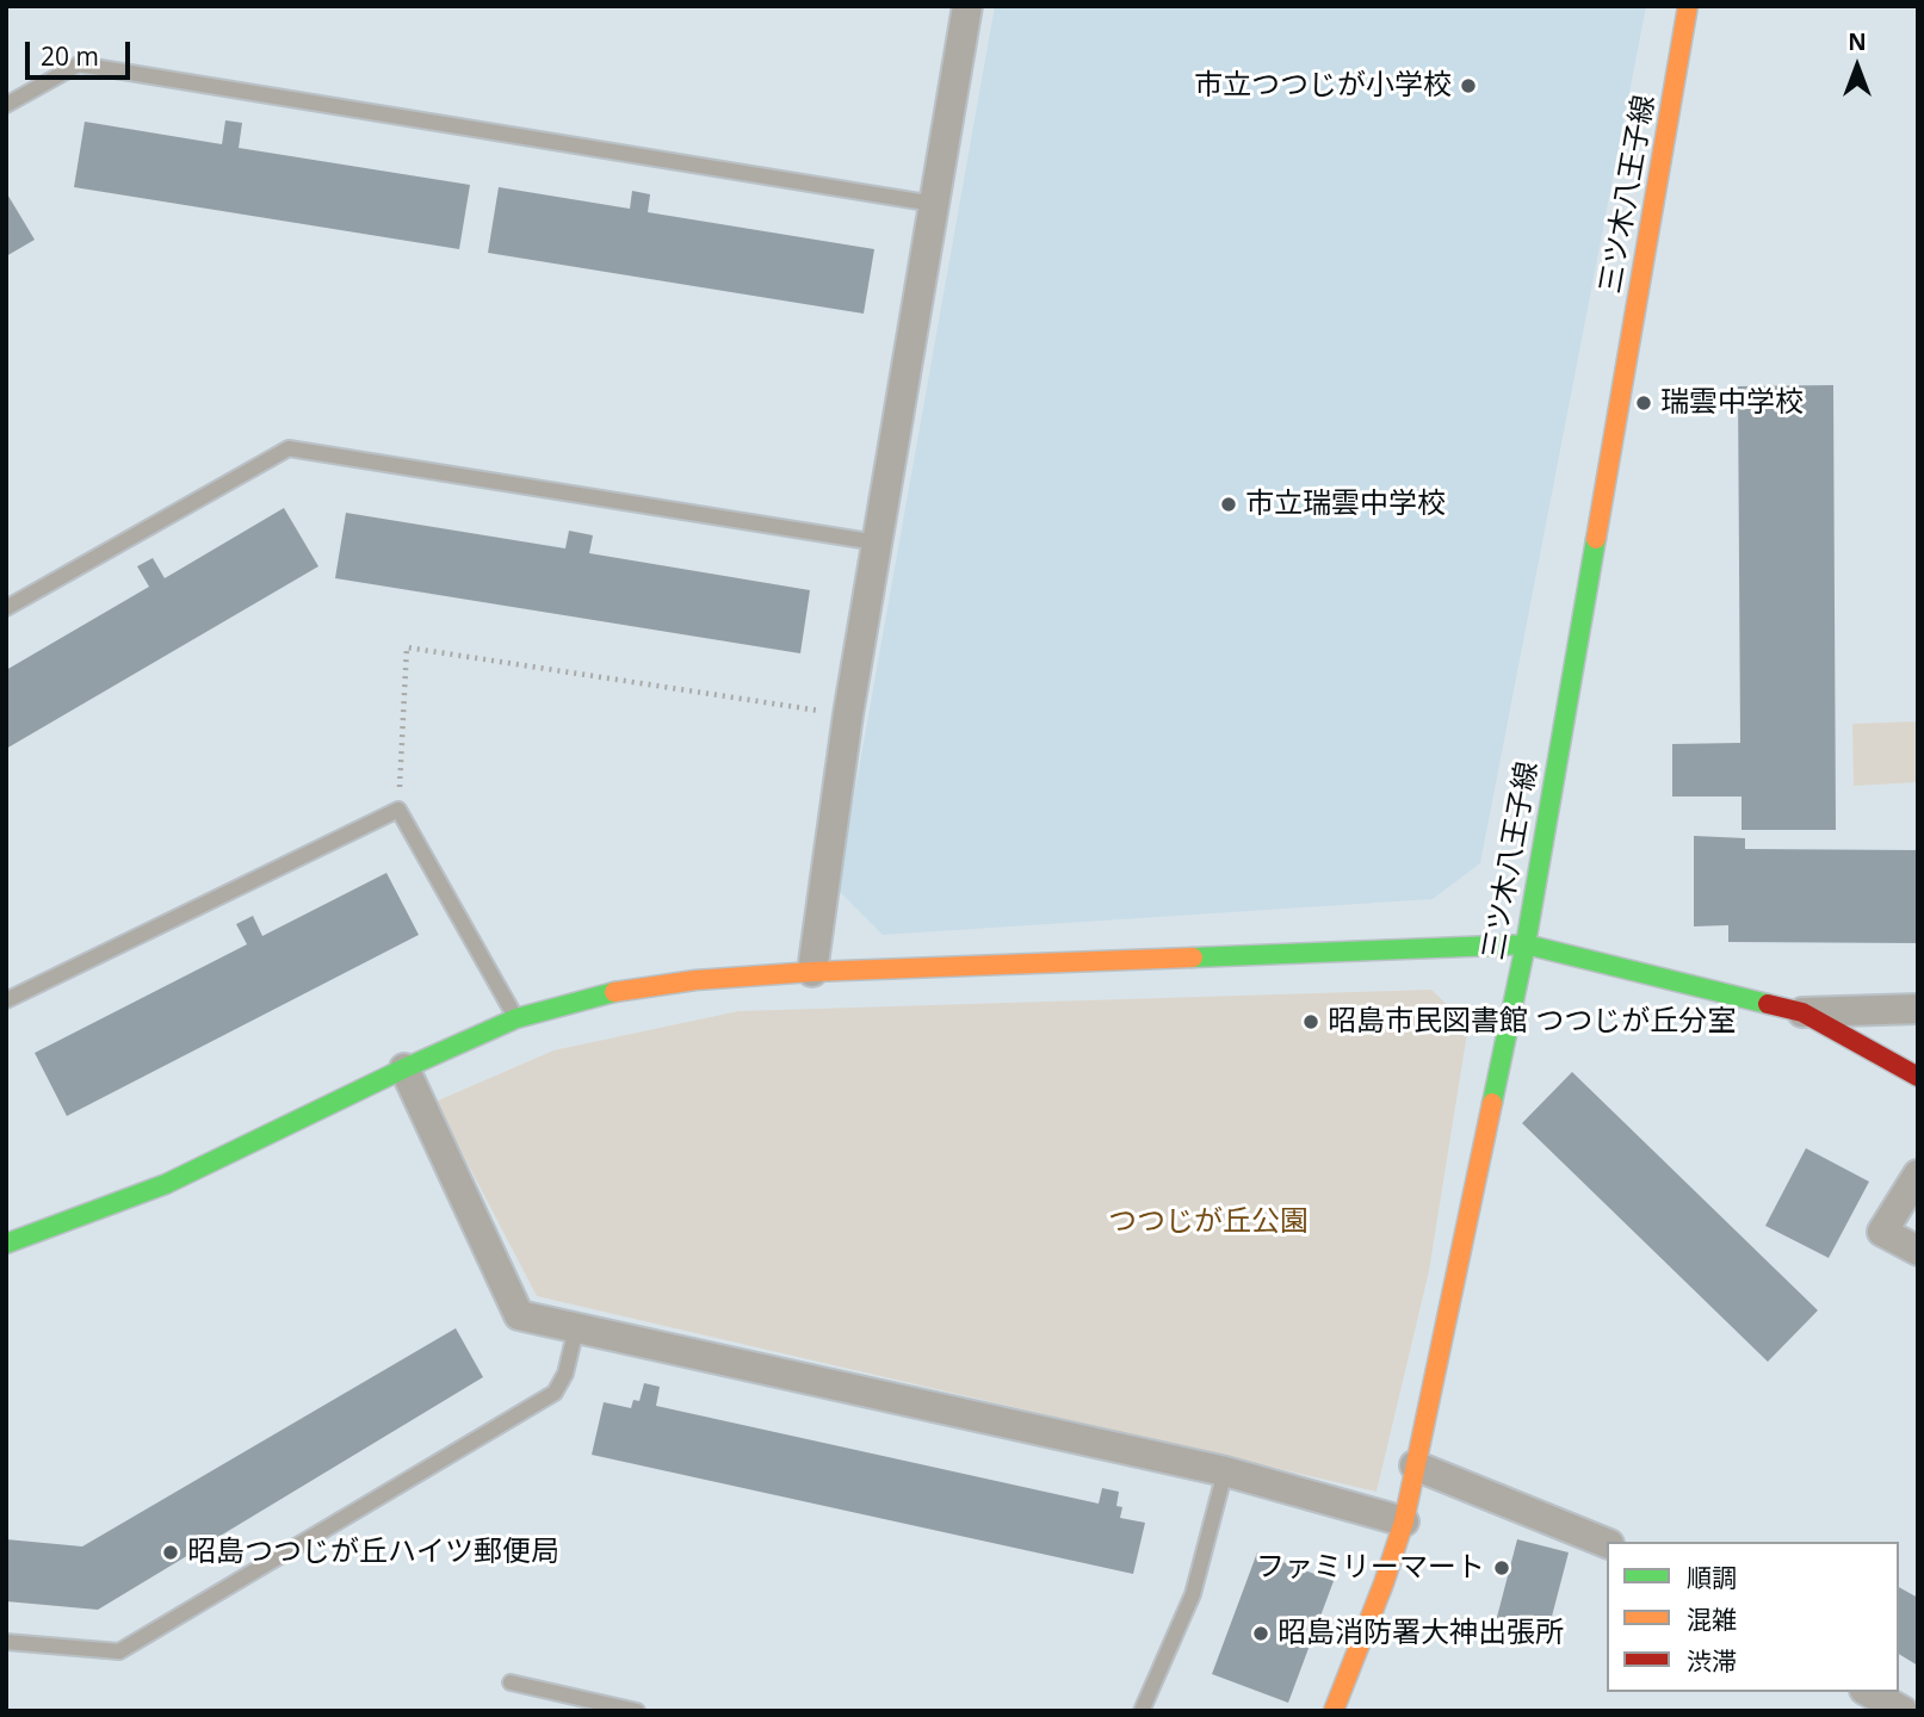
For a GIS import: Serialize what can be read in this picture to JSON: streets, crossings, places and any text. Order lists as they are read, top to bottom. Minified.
{"streets":{"street":["三ツ木八王子線"]},"parks":["つつじが丘公園"],"places":["市立つつじが小学校","瑞雲中学校","市立瑞雲中学校","昭島市民図書館 つつじが丘分室","昭島つつじが丘ハイツ郵便局","ファミリーマート","昭島消防署大神出張所"],"legend":["順調","混雑","渋滞"],"scale_bar":"20 m","north":"top"}
